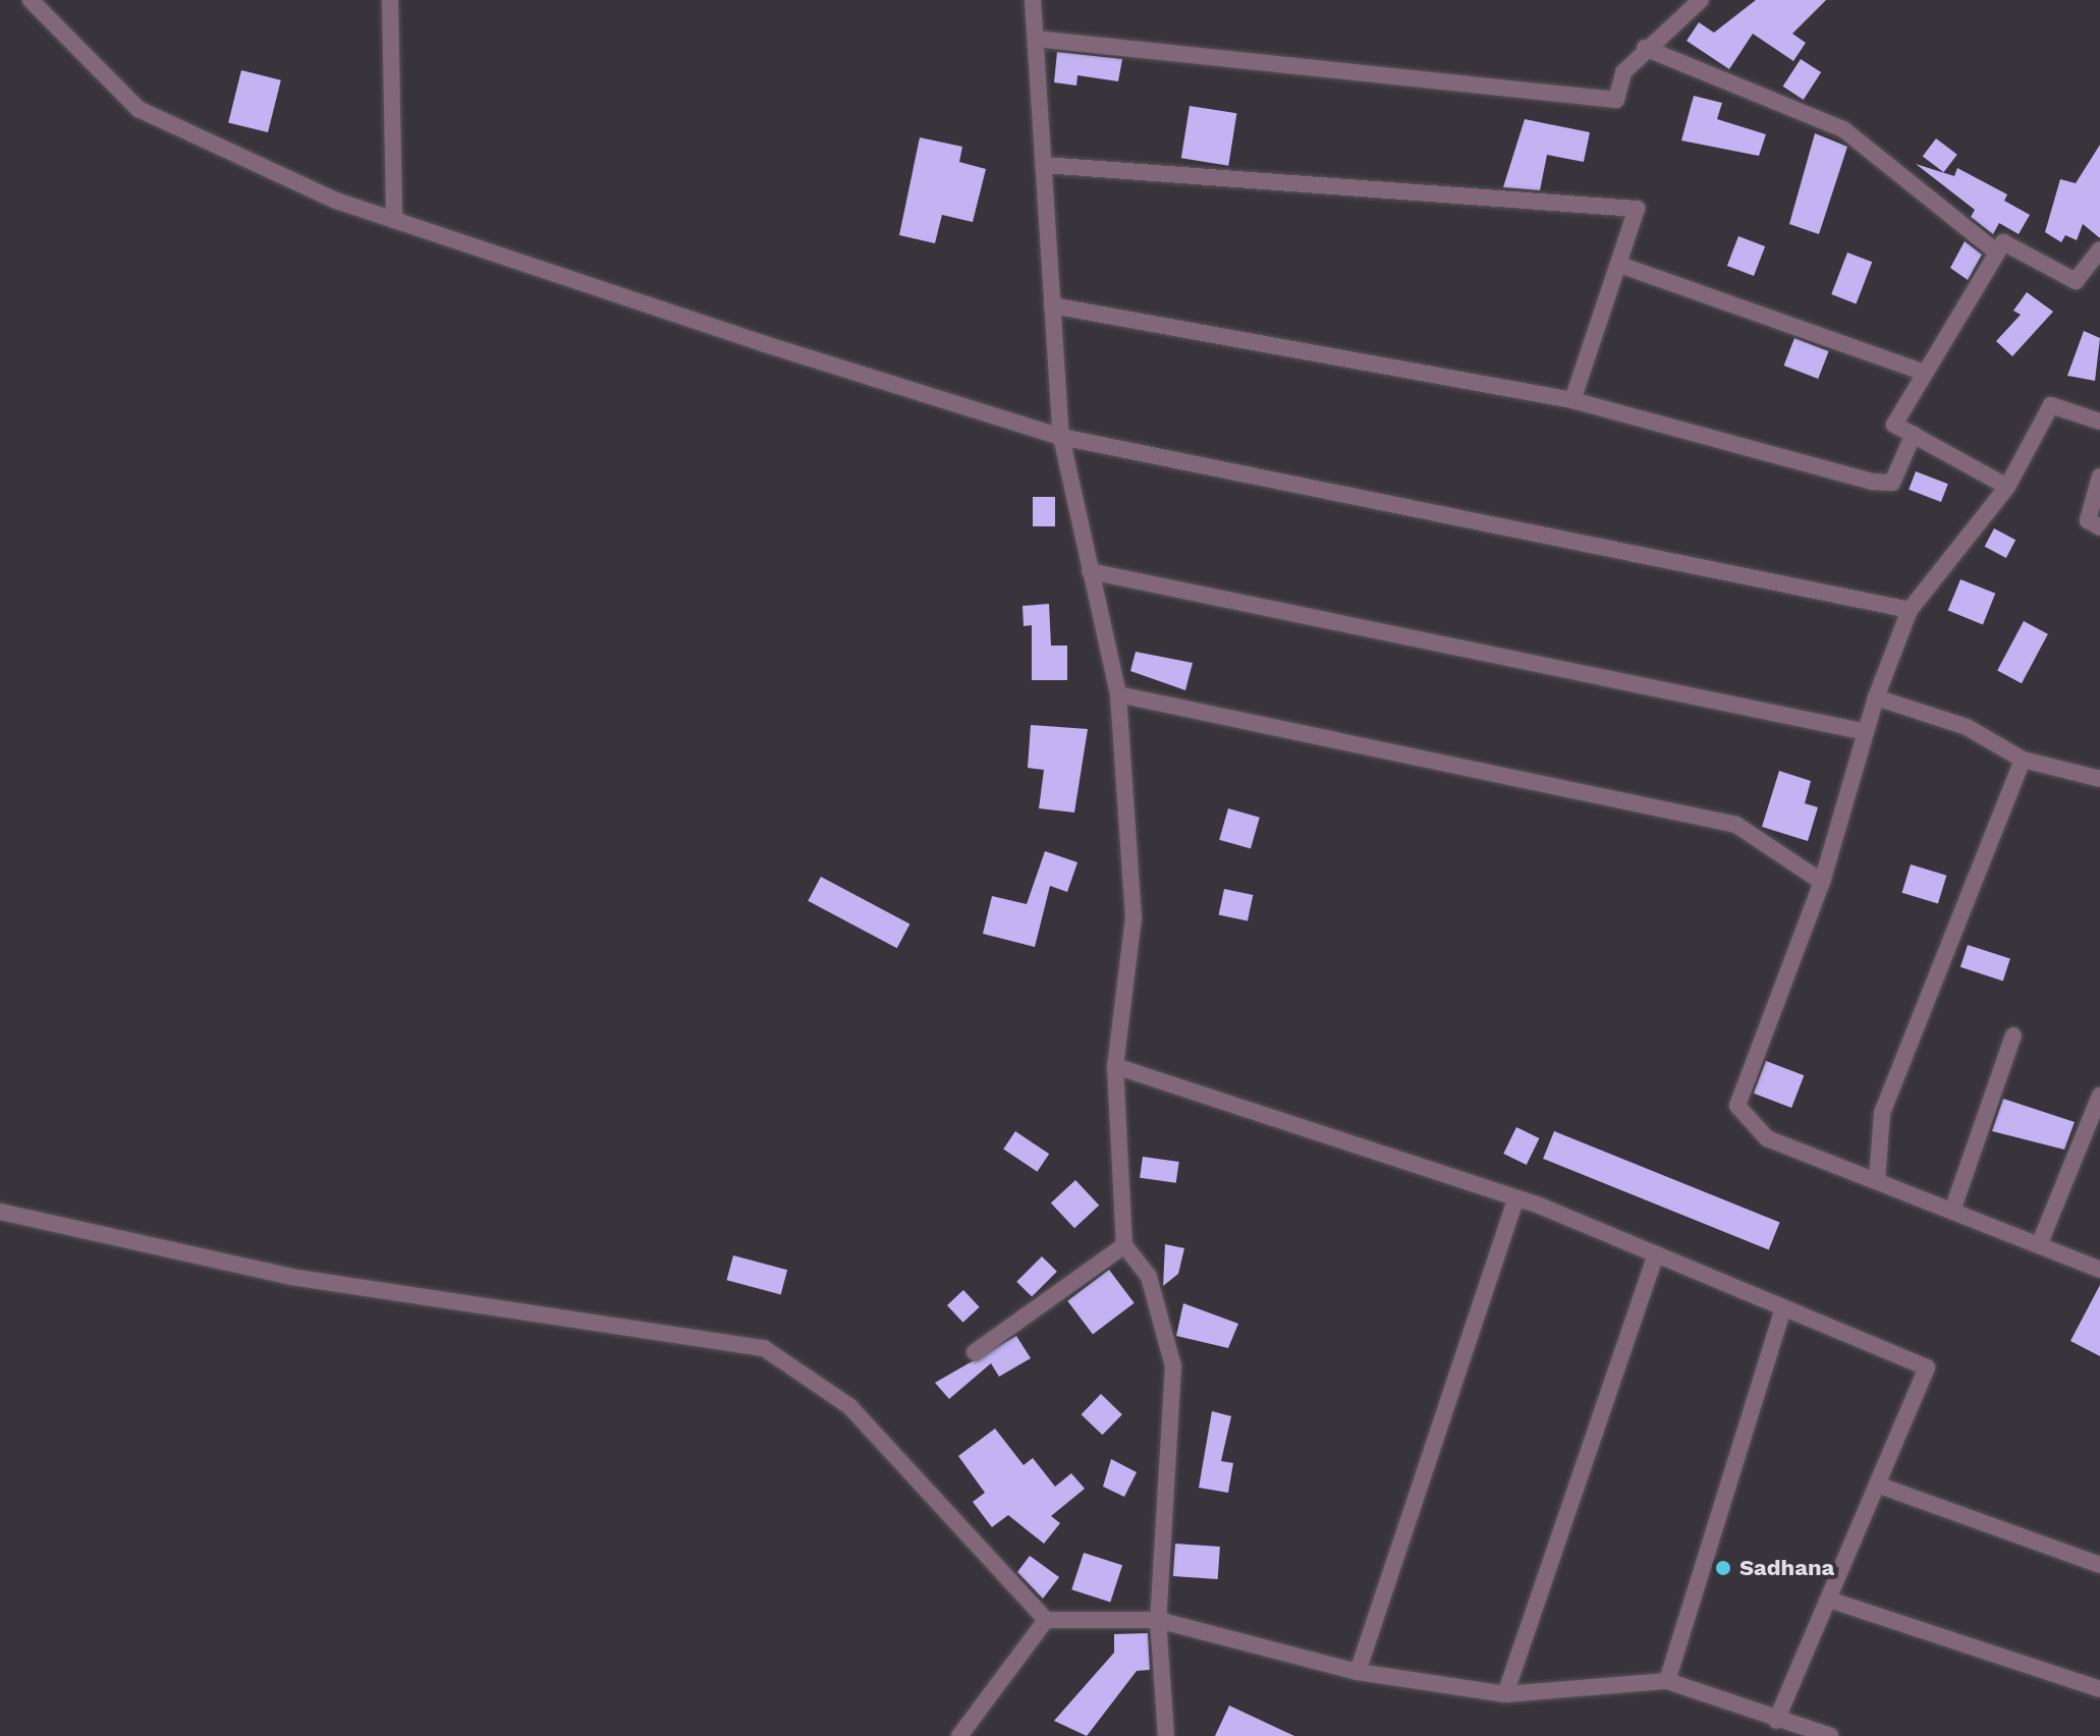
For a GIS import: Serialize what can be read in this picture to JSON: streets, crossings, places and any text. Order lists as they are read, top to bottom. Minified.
{"places":["Sadhana"]}
